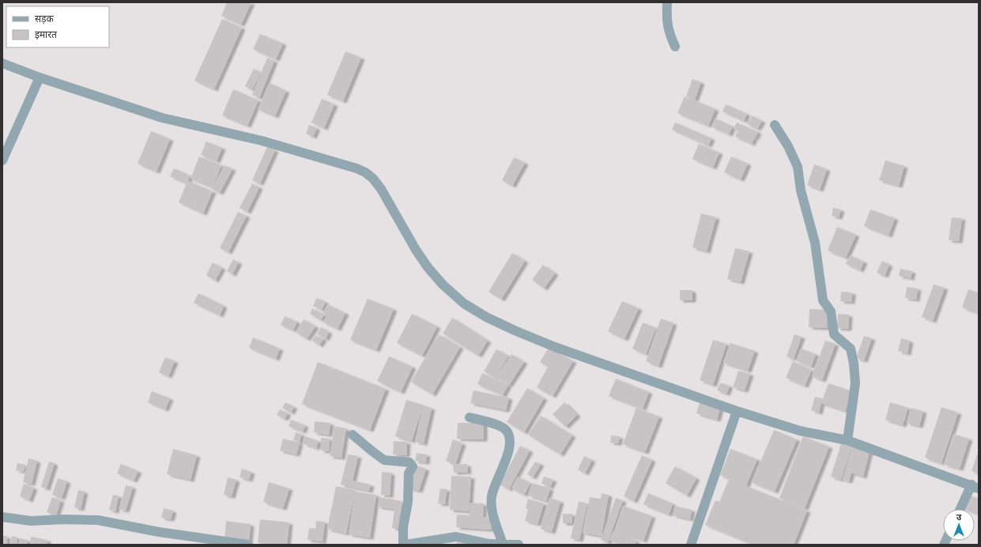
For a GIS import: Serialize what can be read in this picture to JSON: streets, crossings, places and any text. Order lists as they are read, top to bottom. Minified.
{"legend":["सड़क","इमारत"],"north":"top"}
